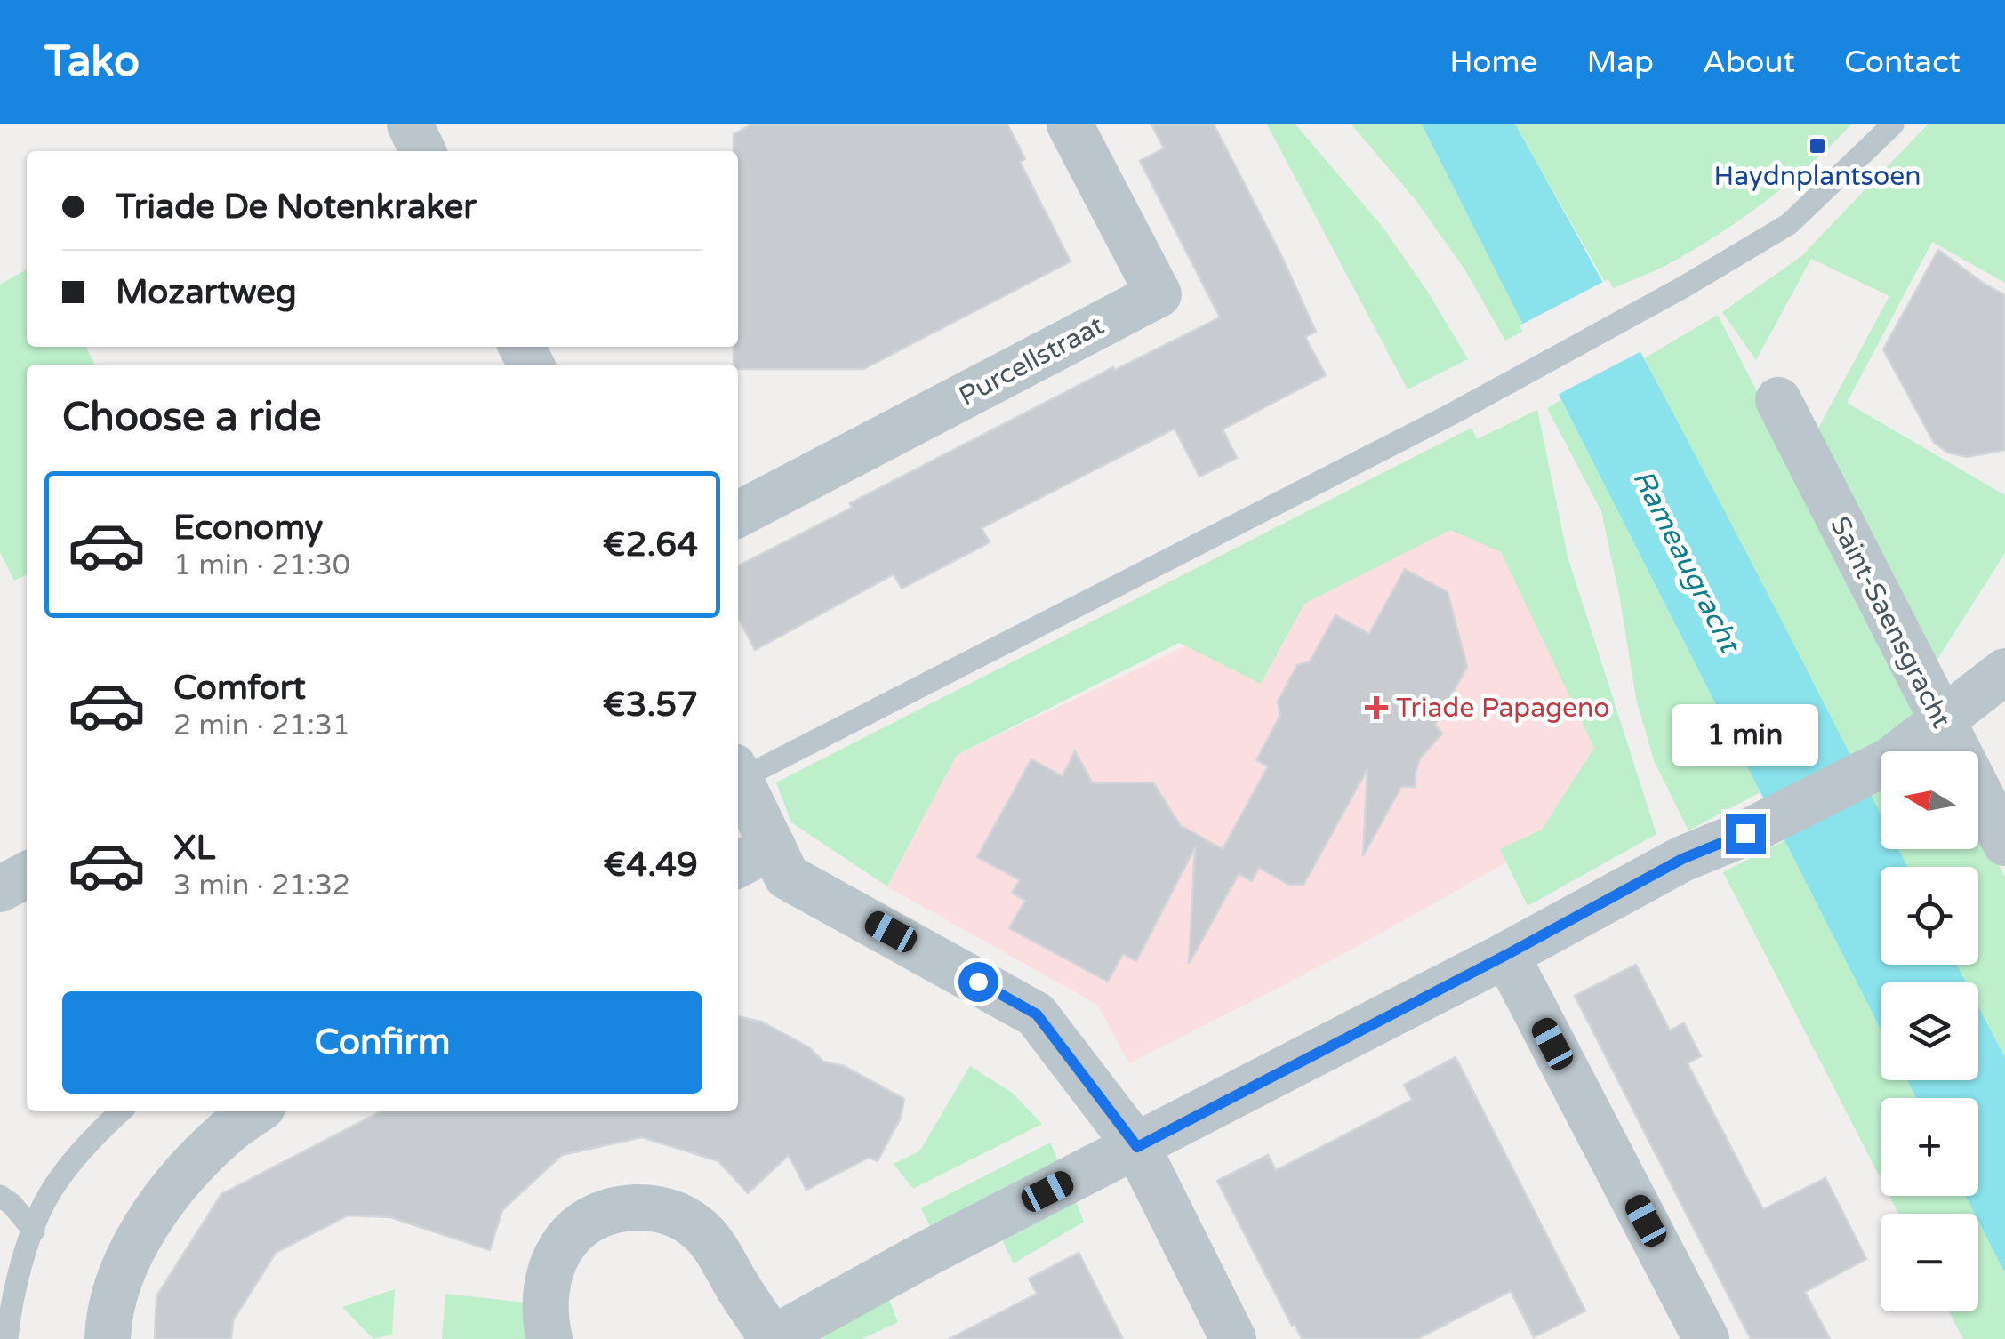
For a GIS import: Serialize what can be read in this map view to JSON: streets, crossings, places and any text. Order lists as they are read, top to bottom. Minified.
{"streets":{"street":["Purcellstraat","Saint-Saensgracht"]},"water":["Rameaugracht"],"places":{"transit":["Haydnplantsoen"],"health":["Triade Papageno"]},"north":"left","page":{"header":"Tako","nav":["Home","Map","About","Contact"],"banner":["Triade De Notenkraker","Mozartweg"],"heading":"Choose a ride","list":[{"name":"Economy","note":"1 min · 21:30","value":"€2.64"},{"name":"Comfort","note":"2 min · 21:31","value":"€3.57"},{"name":"XL","note":"3 min · 21:32","value":"€4.49"}],"bubble":"1 min","map_buttons":["+","−"],"buttons":"Confirm"}}
